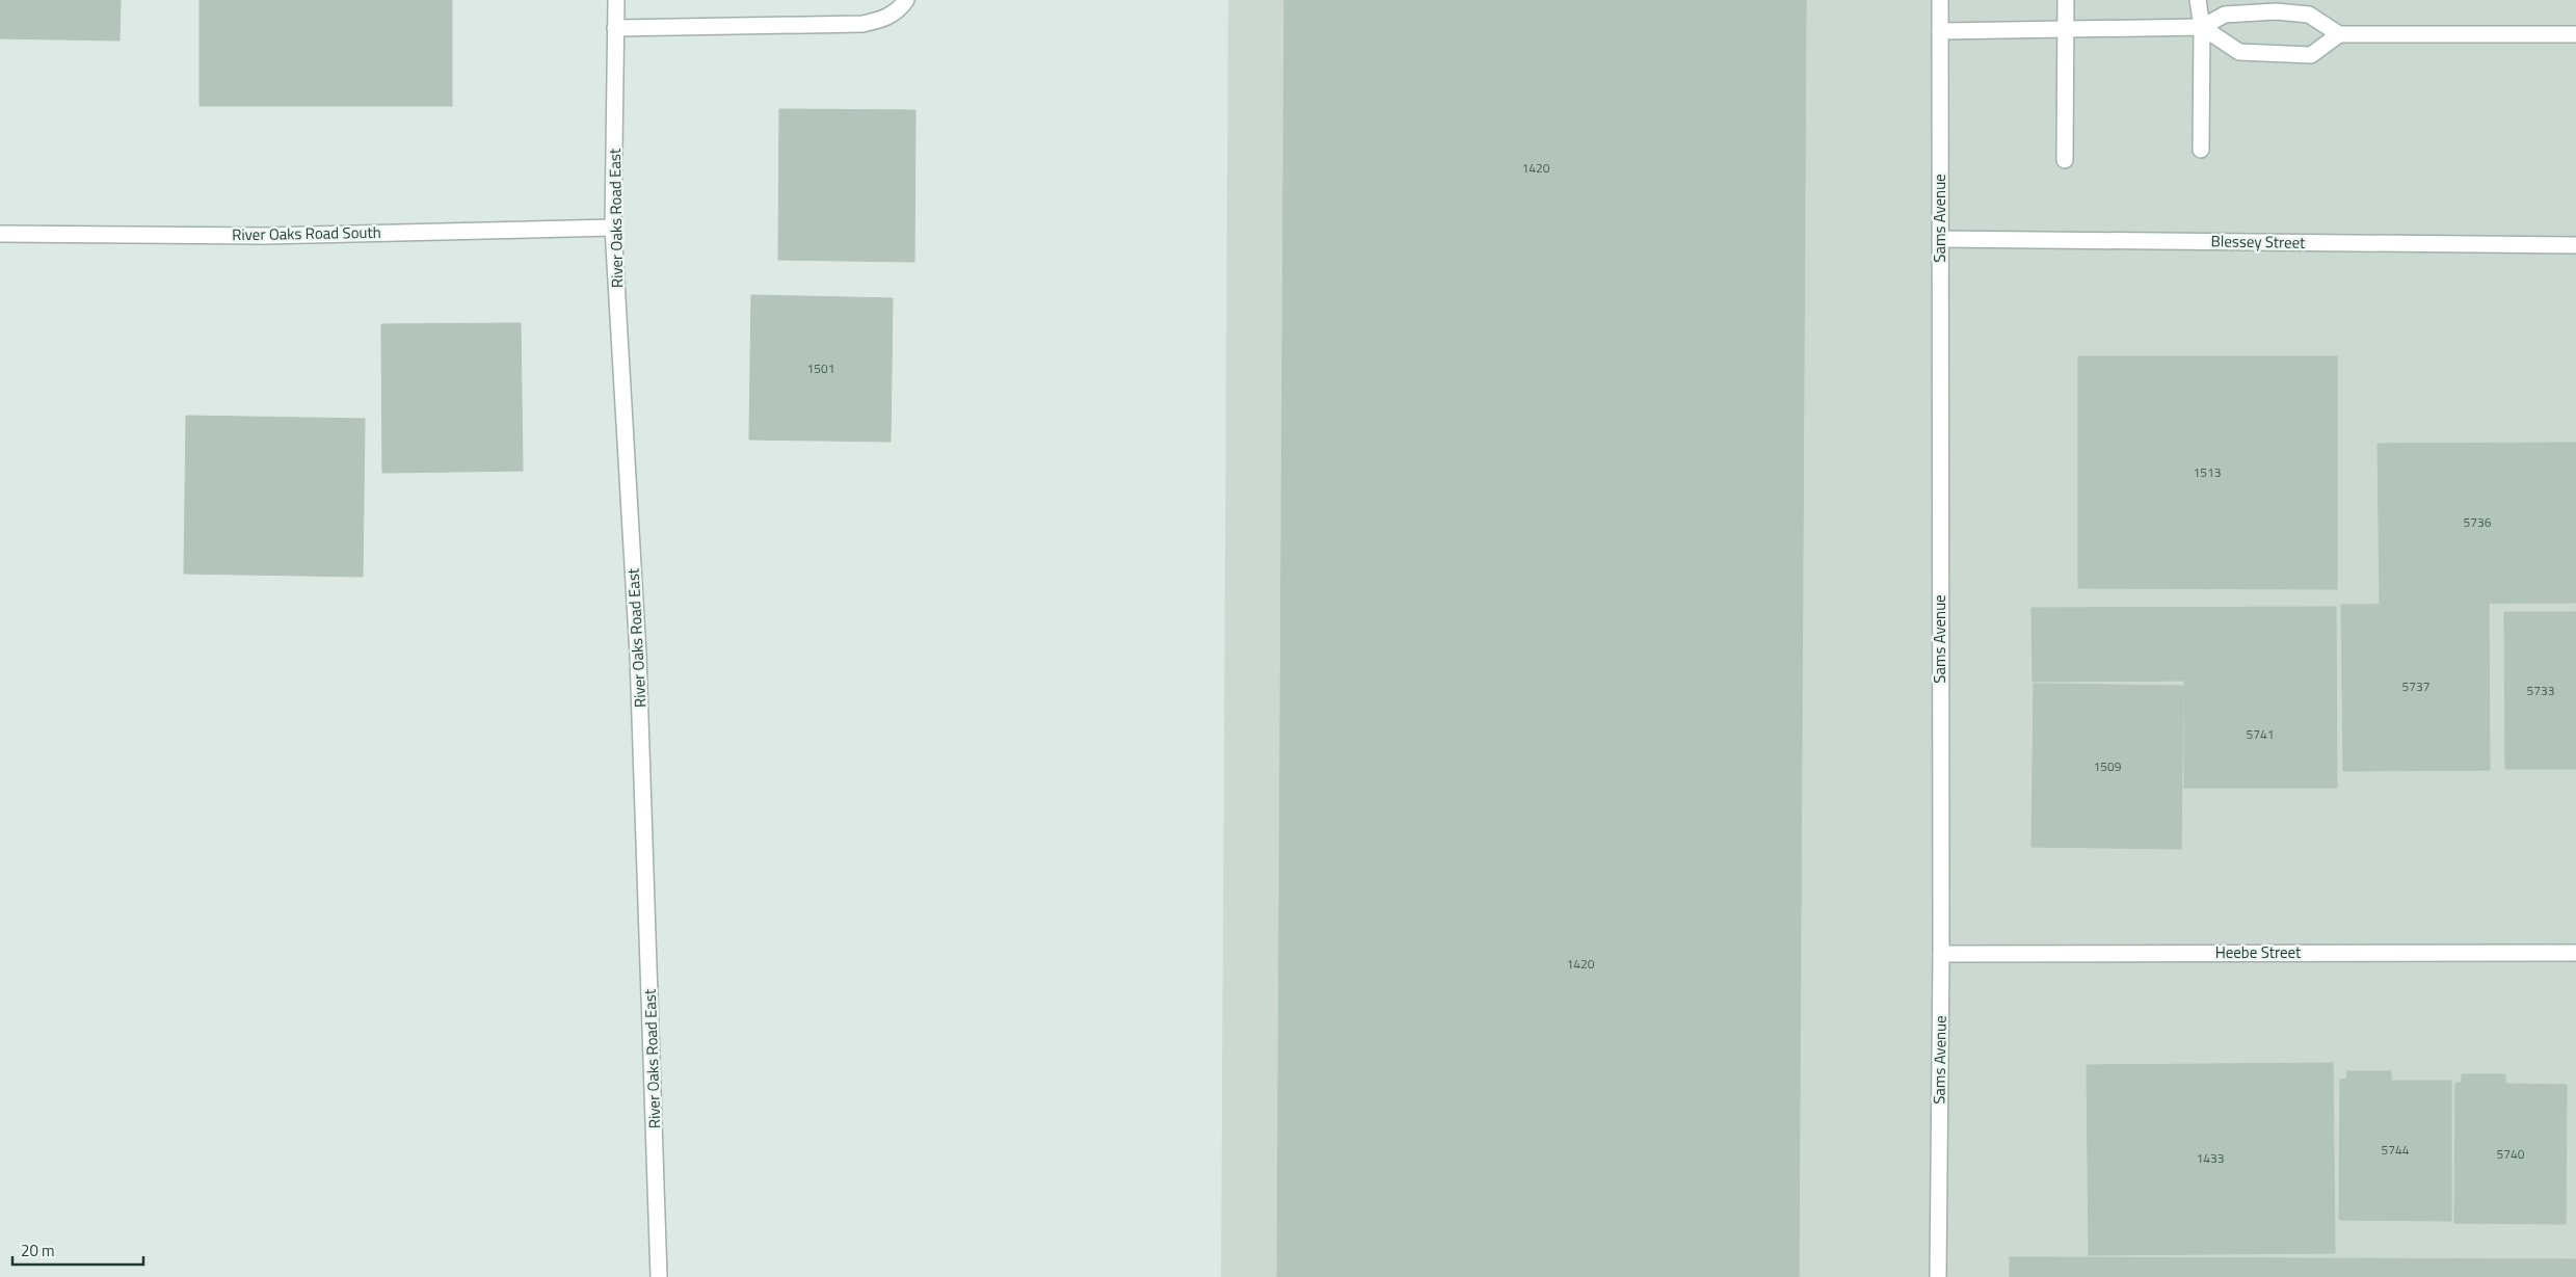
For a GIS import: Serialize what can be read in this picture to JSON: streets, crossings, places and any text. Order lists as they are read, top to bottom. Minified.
{"streets":{"street":["River Oaks Road East","Sams Avenue","River Oaks Road South","Blessey Street","Heebe Street"]},"crossings":[["River Oaks Road East","River Oaks Road South"],["Sams Avenue","Blessey Street"],["Sams Avenue","Heebe Street"]],"house_numbers":["1420","1501","1513","5736","5737","5733","5741","1509","1420","5744","5740","1433"],"scale_bar":"20 m"}
